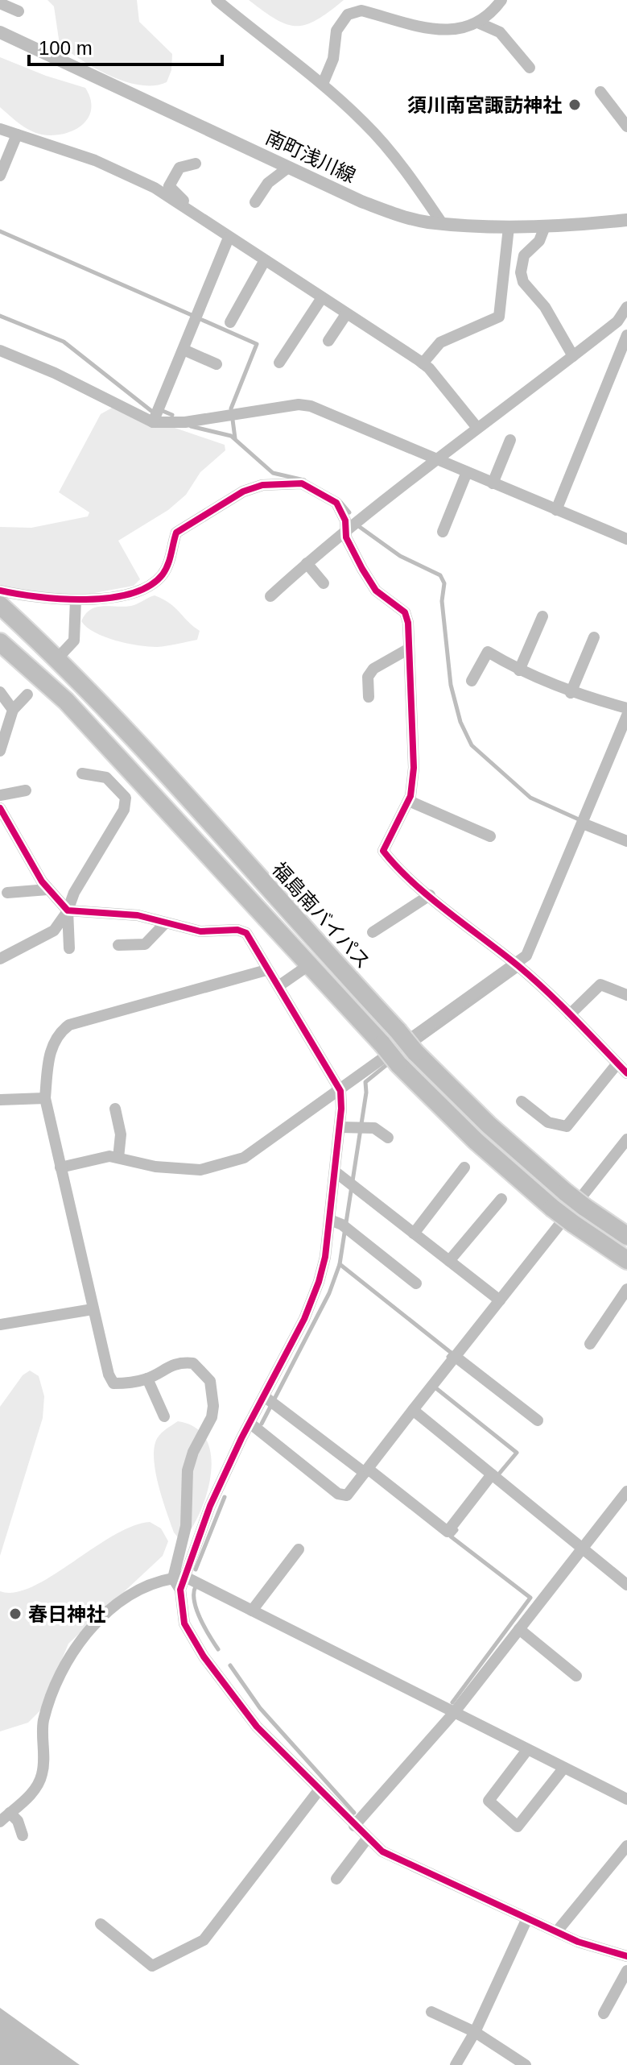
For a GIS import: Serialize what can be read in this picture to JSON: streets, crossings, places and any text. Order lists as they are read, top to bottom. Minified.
{"streets":{"highway":["福島南バイパス"],"street":["南町浅川線"]},"places":["須川南宮諏訪神社","春日神社"],"scale_bar":"100 m"}
